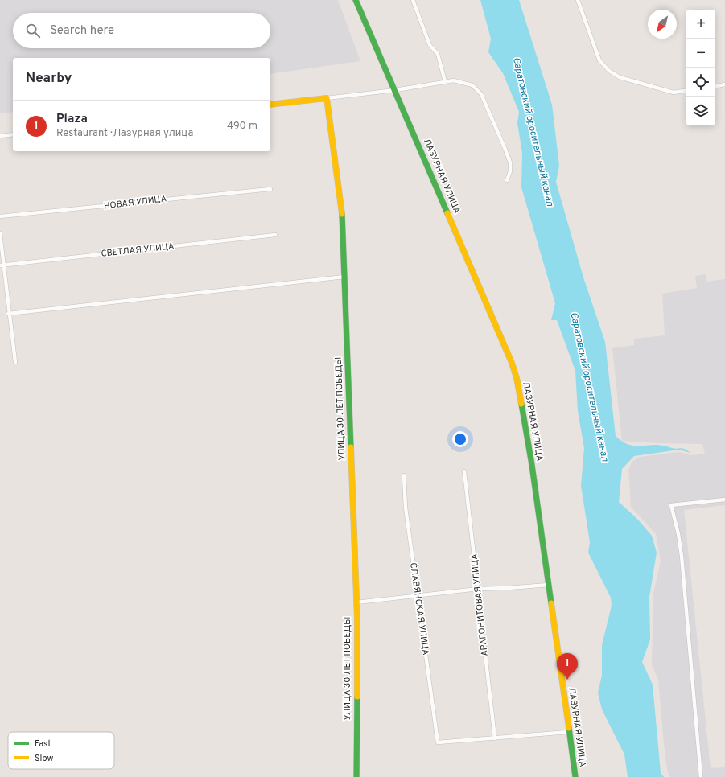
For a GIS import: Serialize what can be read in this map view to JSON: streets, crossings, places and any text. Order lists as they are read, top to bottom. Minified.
{"streets":{"street":["ЛАЗУРНАЯ УЛИЦА","НОВАЯ УЛИЦА","СВЕТЛАЯ УЛИЦА","УЛИЦА 30 ЛЕТ ПОБЕДЫ","АРАГОНИТОВАЯ УЛИЦА","СЛАВЯНСКАЯ УЛИЦА"]},"crossings":[["АРАГОНИТОВАЯ УЛИЦА","СЛАВЯНСКАЯ УЛИЦА"]],"water":["Саратовский оросительный канал"],"legend":["Fast","Slow"],"north":"bottom left","page":{"map_buttons":["+","−"],"search":"Search here","heading":"Nearby","list":[{"mark":"1","name":"Plaza","note":"Restaurant · Лазурная улица","value":"490 m"}],"pins":"1"}}
